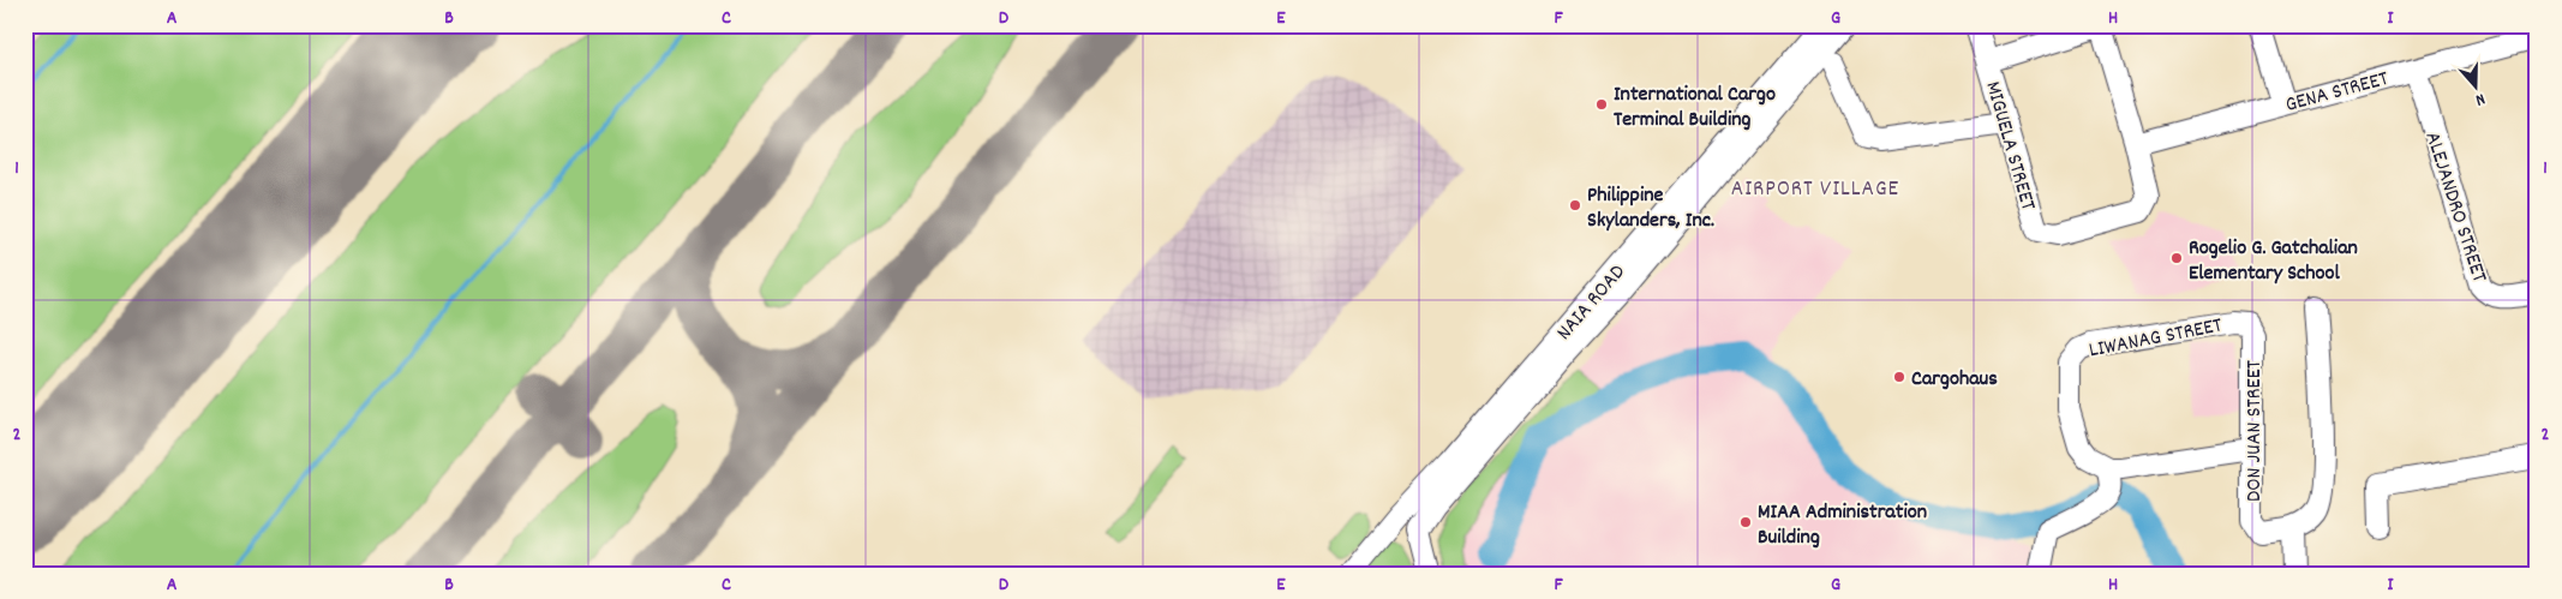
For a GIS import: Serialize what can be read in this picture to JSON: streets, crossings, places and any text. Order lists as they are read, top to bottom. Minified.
{"streets":{"street":["GENA STREET","MIGUELA STREET","ALEJANDRO STREET","NAIA ROAD","LIWANAG STREET","DON JUAN STREET"]},"crossings":[["GENA STREET","MIGUELA STREET"],["GENA STREET","ALEJANDRO STREET"],["LIWANAG STREET","DON JUAN STREET"]],"districts":["AIRPORT VILLAGE"],"places":["International Cargo Terminal Building","Philippine Skylanders, Inc.","Rogelio G. Gatchalian Elementary School","Cargohaus","MIAA Administration Building"],"north":"bottom","grid":{"columns":["A","B","C","D","E","F","G","H","I"],"rows":["1","2"]}}
